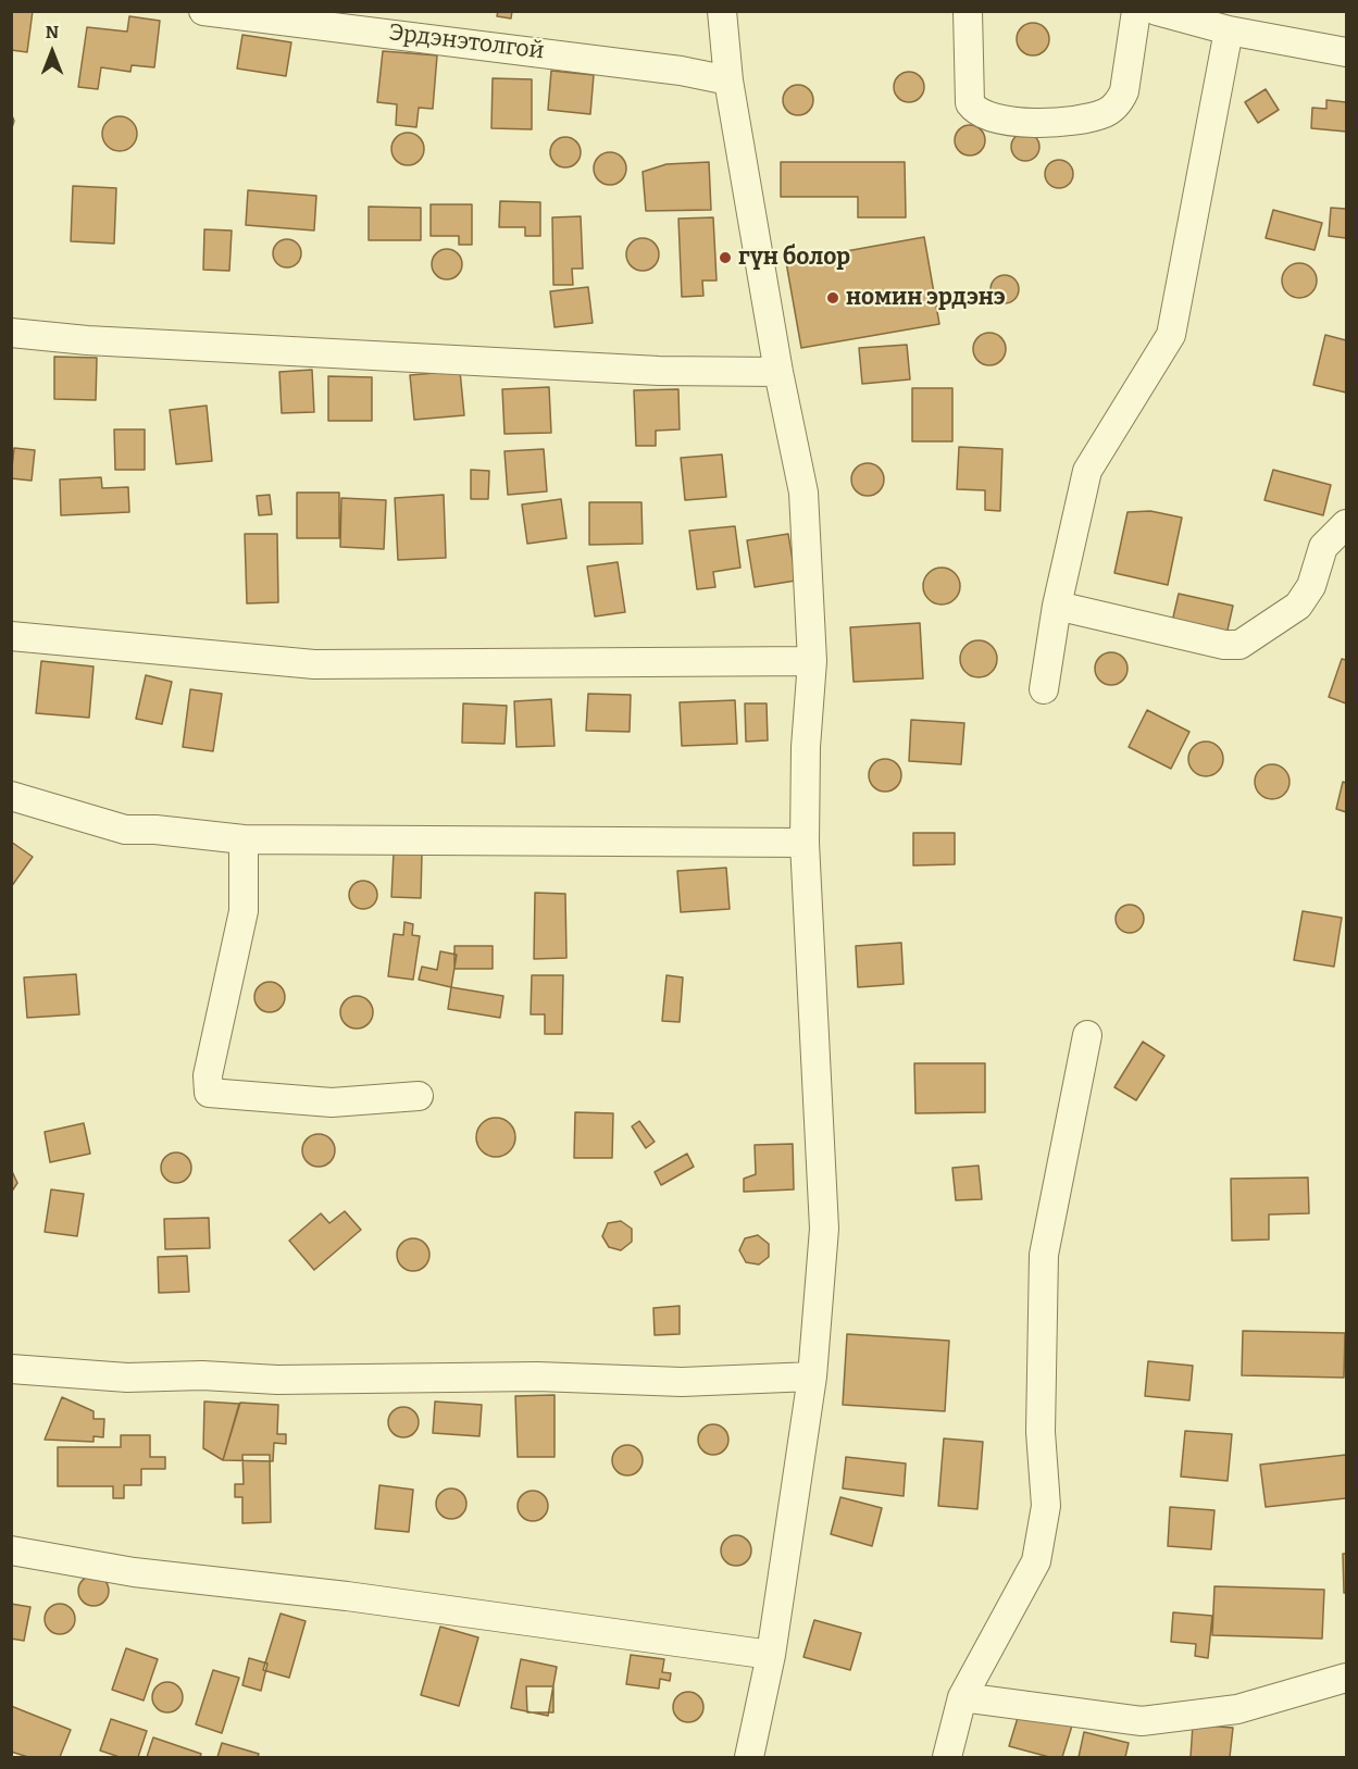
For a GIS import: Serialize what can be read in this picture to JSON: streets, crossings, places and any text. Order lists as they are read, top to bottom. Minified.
{"streets":{"street":["Эрдэнэтолгой"]},"places":["гүн болор","номин эрдэнэ"],"north":"top"}
